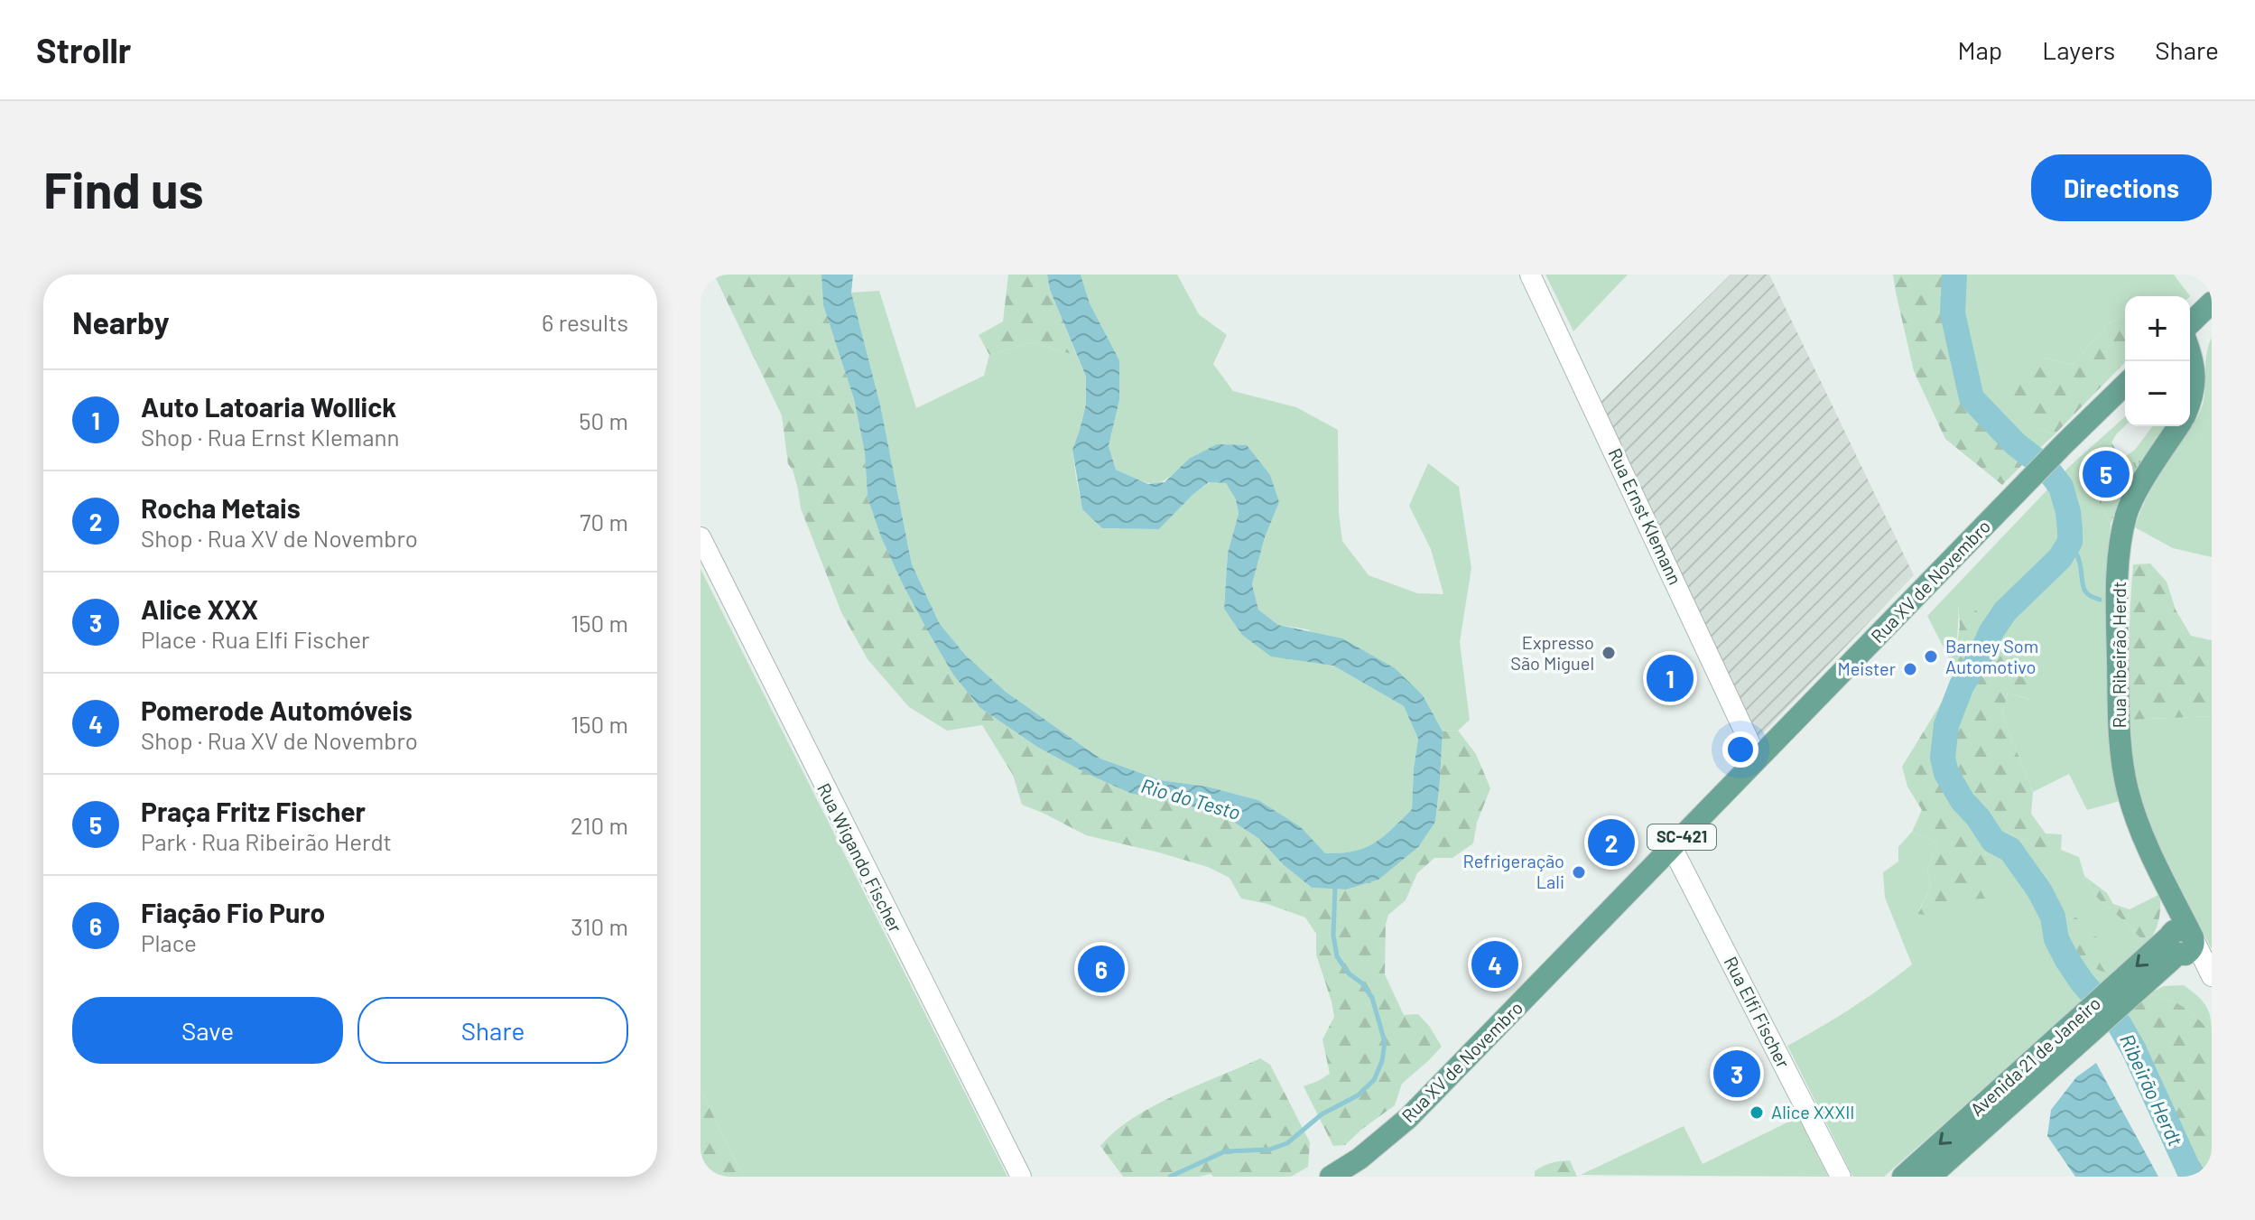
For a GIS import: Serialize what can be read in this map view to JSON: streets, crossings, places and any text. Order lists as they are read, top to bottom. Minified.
{"streets":{"main road":["Rua XV de Novembro","Rua Ribeirão Herdt","SC-421","Avenida 21 de Janeiro"],"street":["Rua Ernst Klemann","Rua Wigando Fischer","Rua Elfi Fischer"]},"crossings":[["Rua Ernst Klemann","Rua XV de Novembro"],["Rua XV de Novembro","Rua Elfi Fischer"],["Rua Ribeirão Herdt","Avenida 21 de Janeiro"]],"water":["Rio do Testo","Ribeirão Herdt"],"places":["Expresso São Miguel","Barney Som Automotivo","Meister","Refrigeração Lali","Alice XXXII"],"page":{"header":"Strollr","nav":["Map","Layers","Share"],"buttons":["Directions",["Save","Share"]],"title":"Find us","heading":["Nearby","6 results"],"map_buttons":["+","−"],"list":[{"mark":"1","name":"Auto Latoaria Wollick","note":"Shop · Rua Ernst Klemann","value":"50 m"},{"mark":"2","name":"Rocha Metais","note":"Shop · Rua XV de Novembro","value":"70 m"},{"mark":"3","name":"Alice XXX","note":"Place · Rua Elfi Fischer","value":"150 m"},{"mark":"4","name":"Pomerode Automóveis","note":"Shop · Rua XV de Novembro","value":"150 m"},{"mark":"5","name":"Praça Fritz Fischer","note":"Park · Rua Ribeirão Herdt","value":"210 m"},{"mark":"6","name":"Fiação Fio Puro","note":"Place","value":"310 m"}],"pins":["5","1","2","4","6","3"]}}
